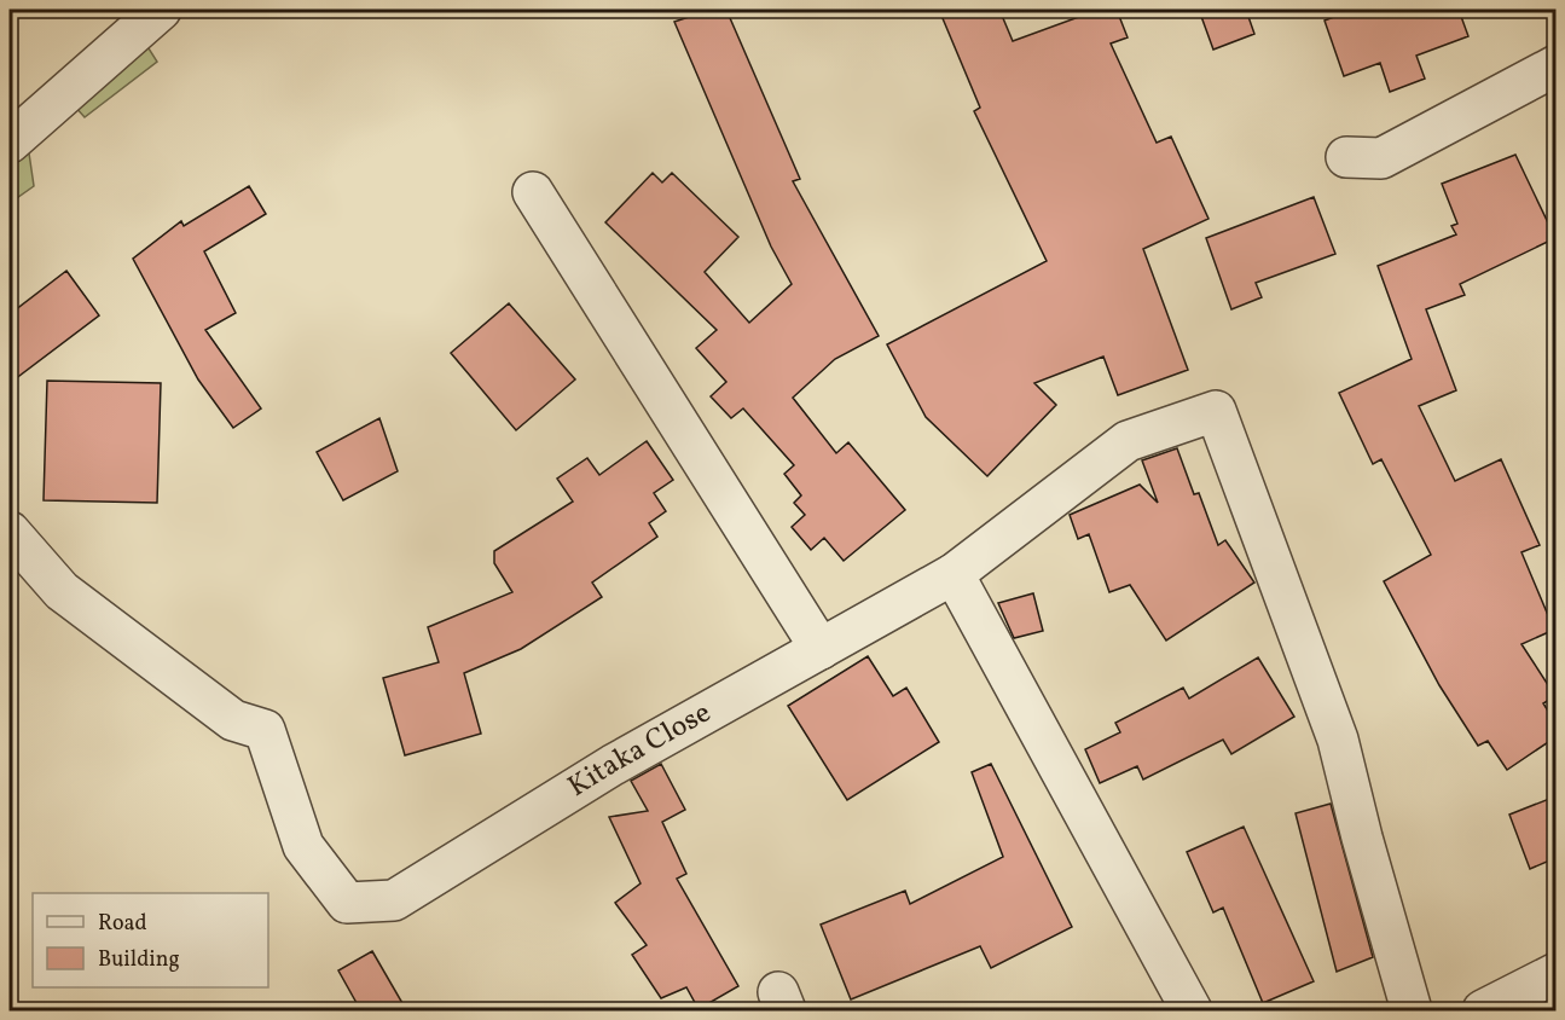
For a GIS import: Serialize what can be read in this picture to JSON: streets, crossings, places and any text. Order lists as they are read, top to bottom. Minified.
{"streets":{"street":["Kitaka Close"]},"legend":["Road","Building"]}
